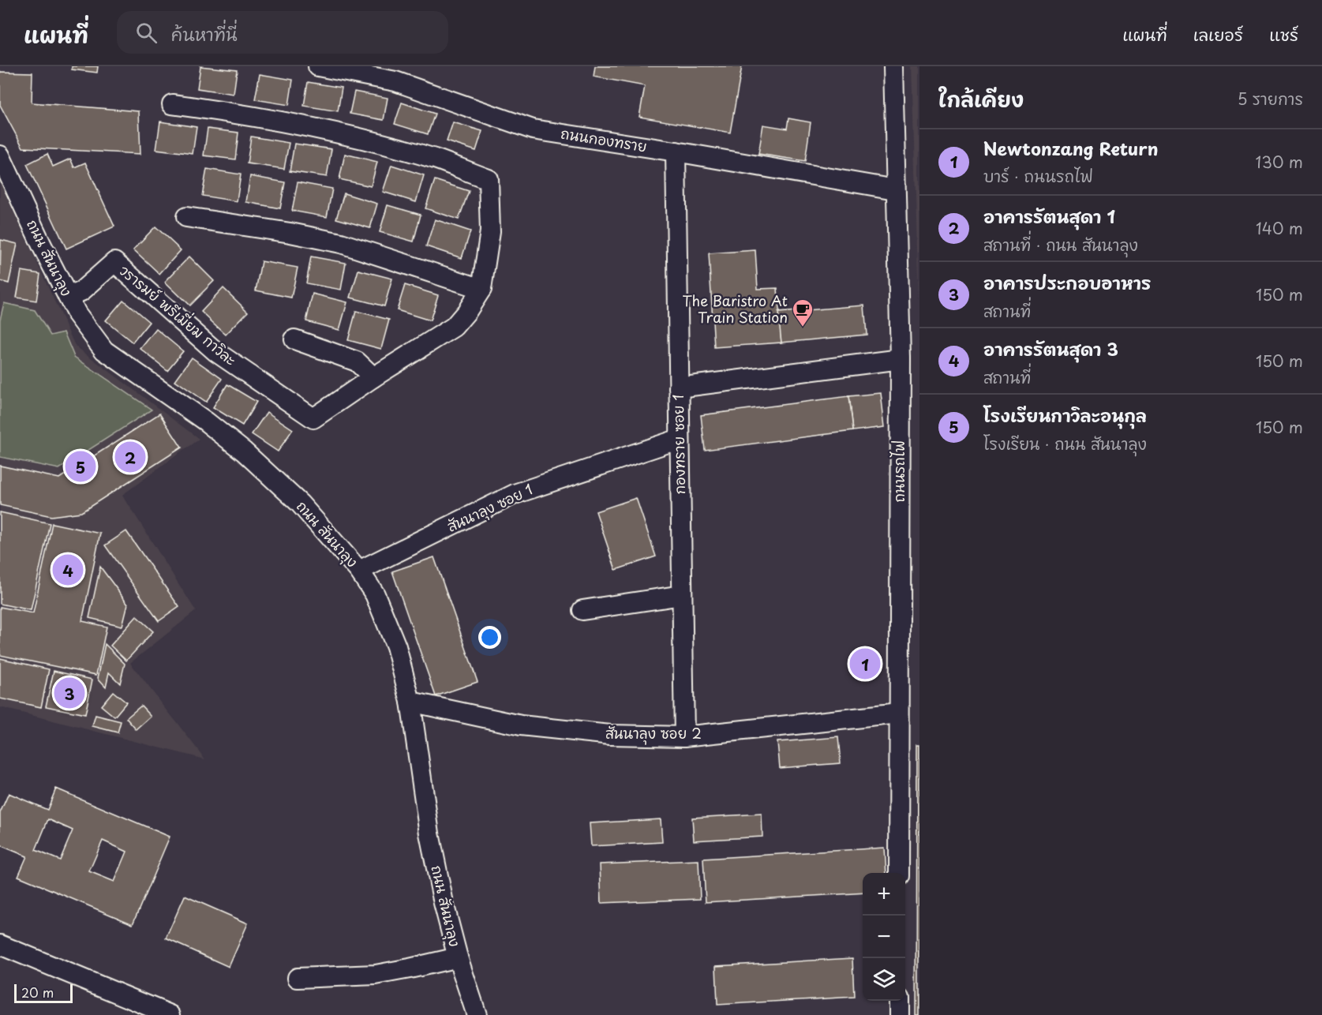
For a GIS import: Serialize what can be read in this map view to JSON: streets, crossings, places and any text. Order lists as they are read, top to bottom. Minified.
{"streets":{"street":["ถนนกองทราย","ถนน สันนาลุง","วรารมย์ พรีเมี่ยม กาวิละ","กองทราย ซอย 1","ถนนรถไฟ","สันนาลุง ซอย 1","สันนาลุง ซอย 2"]},"crossings":[["ถนนกองทราย","กองทราย ซอย 1"],["ถนนกองทราย","ถนนรถไฟ"],["ถนน สันนาลุง","วรารมย์ พรีเมี่ยม กาวิละ"],["ถนน สันนาลุง","สันนาลุง ซอย 1"],["ถนน สันนาลุง","สันนาลุง ซอย 2"],["กองทราย ซอย 1","สันนาลุง ซอย 1"],["กองทราย ซอย 1","สันนาลุง ซอย 2"],["ถนนรถไฟ","สันนาลุง ซอย 2"]],"places":{"cafe":["The Baristro At Train Station"]},"scale_bar":"20 m","page":{"header":"แผนที่","search":"ค้นหาที่นี่","nav":["แผนที่","เลเยอร์","แชร์"],"heading":["ใกล้เคียง","5 รายการ"],"list":[{"mark":"1","name":"Newtonzang Return","note":"บาร์ · ถนนรถไฟ","value":"130 m"},{"mark":"2","name":"อาคารรัตนสุดา 1","note":"สถานที่ · ถนน สันนาลุง","value":"140 m"},{"mark":"3","name":"อาคารประกอบอาหาร","note":"สถานที่","value":"150 m"},{"mark":"4","name":"อาคารรัตนสุดา 3","note":"สถานที่","value":"150 m"},{"mark":"5","name":"โรงเรียนกาวิละอนุกุล","note":"โรงเรียน · ถนน สันนาลุง","value":"150 m"}],"pins":["2","5","4","1","3"],"map_buttons":["+","−"],"scale":"20 m"}}
